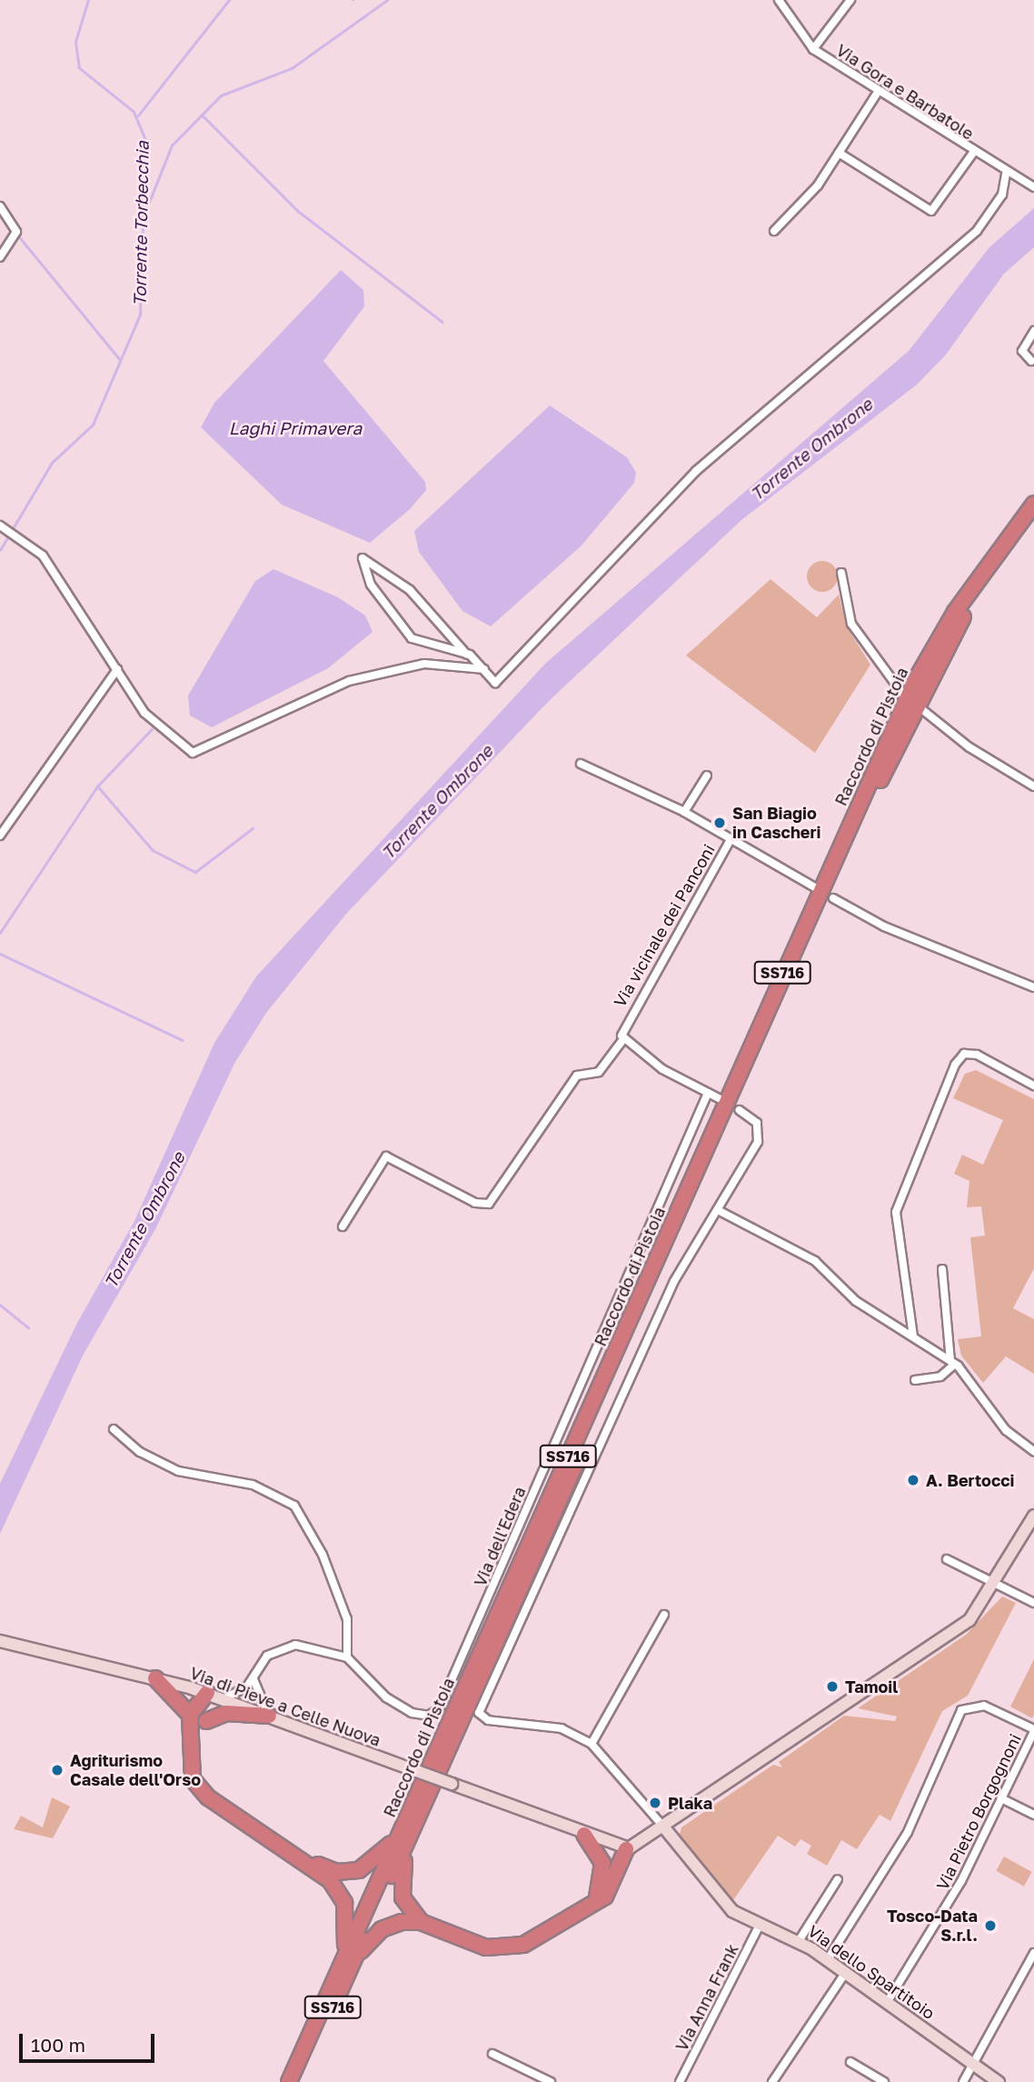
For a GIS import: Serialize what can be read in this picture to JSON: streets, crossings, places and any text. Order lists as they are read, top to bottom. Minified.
{"streets":{"highway":["Raccordo di Pistoia","SS716"],"main road":["Via di Pieve a Celle Nuova","Via dello Spartitoio"],"street":["Via Gora e Barbatole","Via vicinale dei Panconi","Via dell'Edera","Via Pietro Borgognoni","Via Anna Frank"]},"crossings":[["Via Pietro Borgognoni","Via dello Spartitoio"],["Via dello Spartitoio","Via Anna Frank"]],"water":["Torrente Torbecchia","Laghi Primavera","Torrente Ombrone"],"places":["San Biagio in Cascheri","A. Bertocci","Tamoil","Agriturismo Casale dell'Orso","Plaka","Tosco-Data S.r.l."],"scale_bar":"100 m"}
